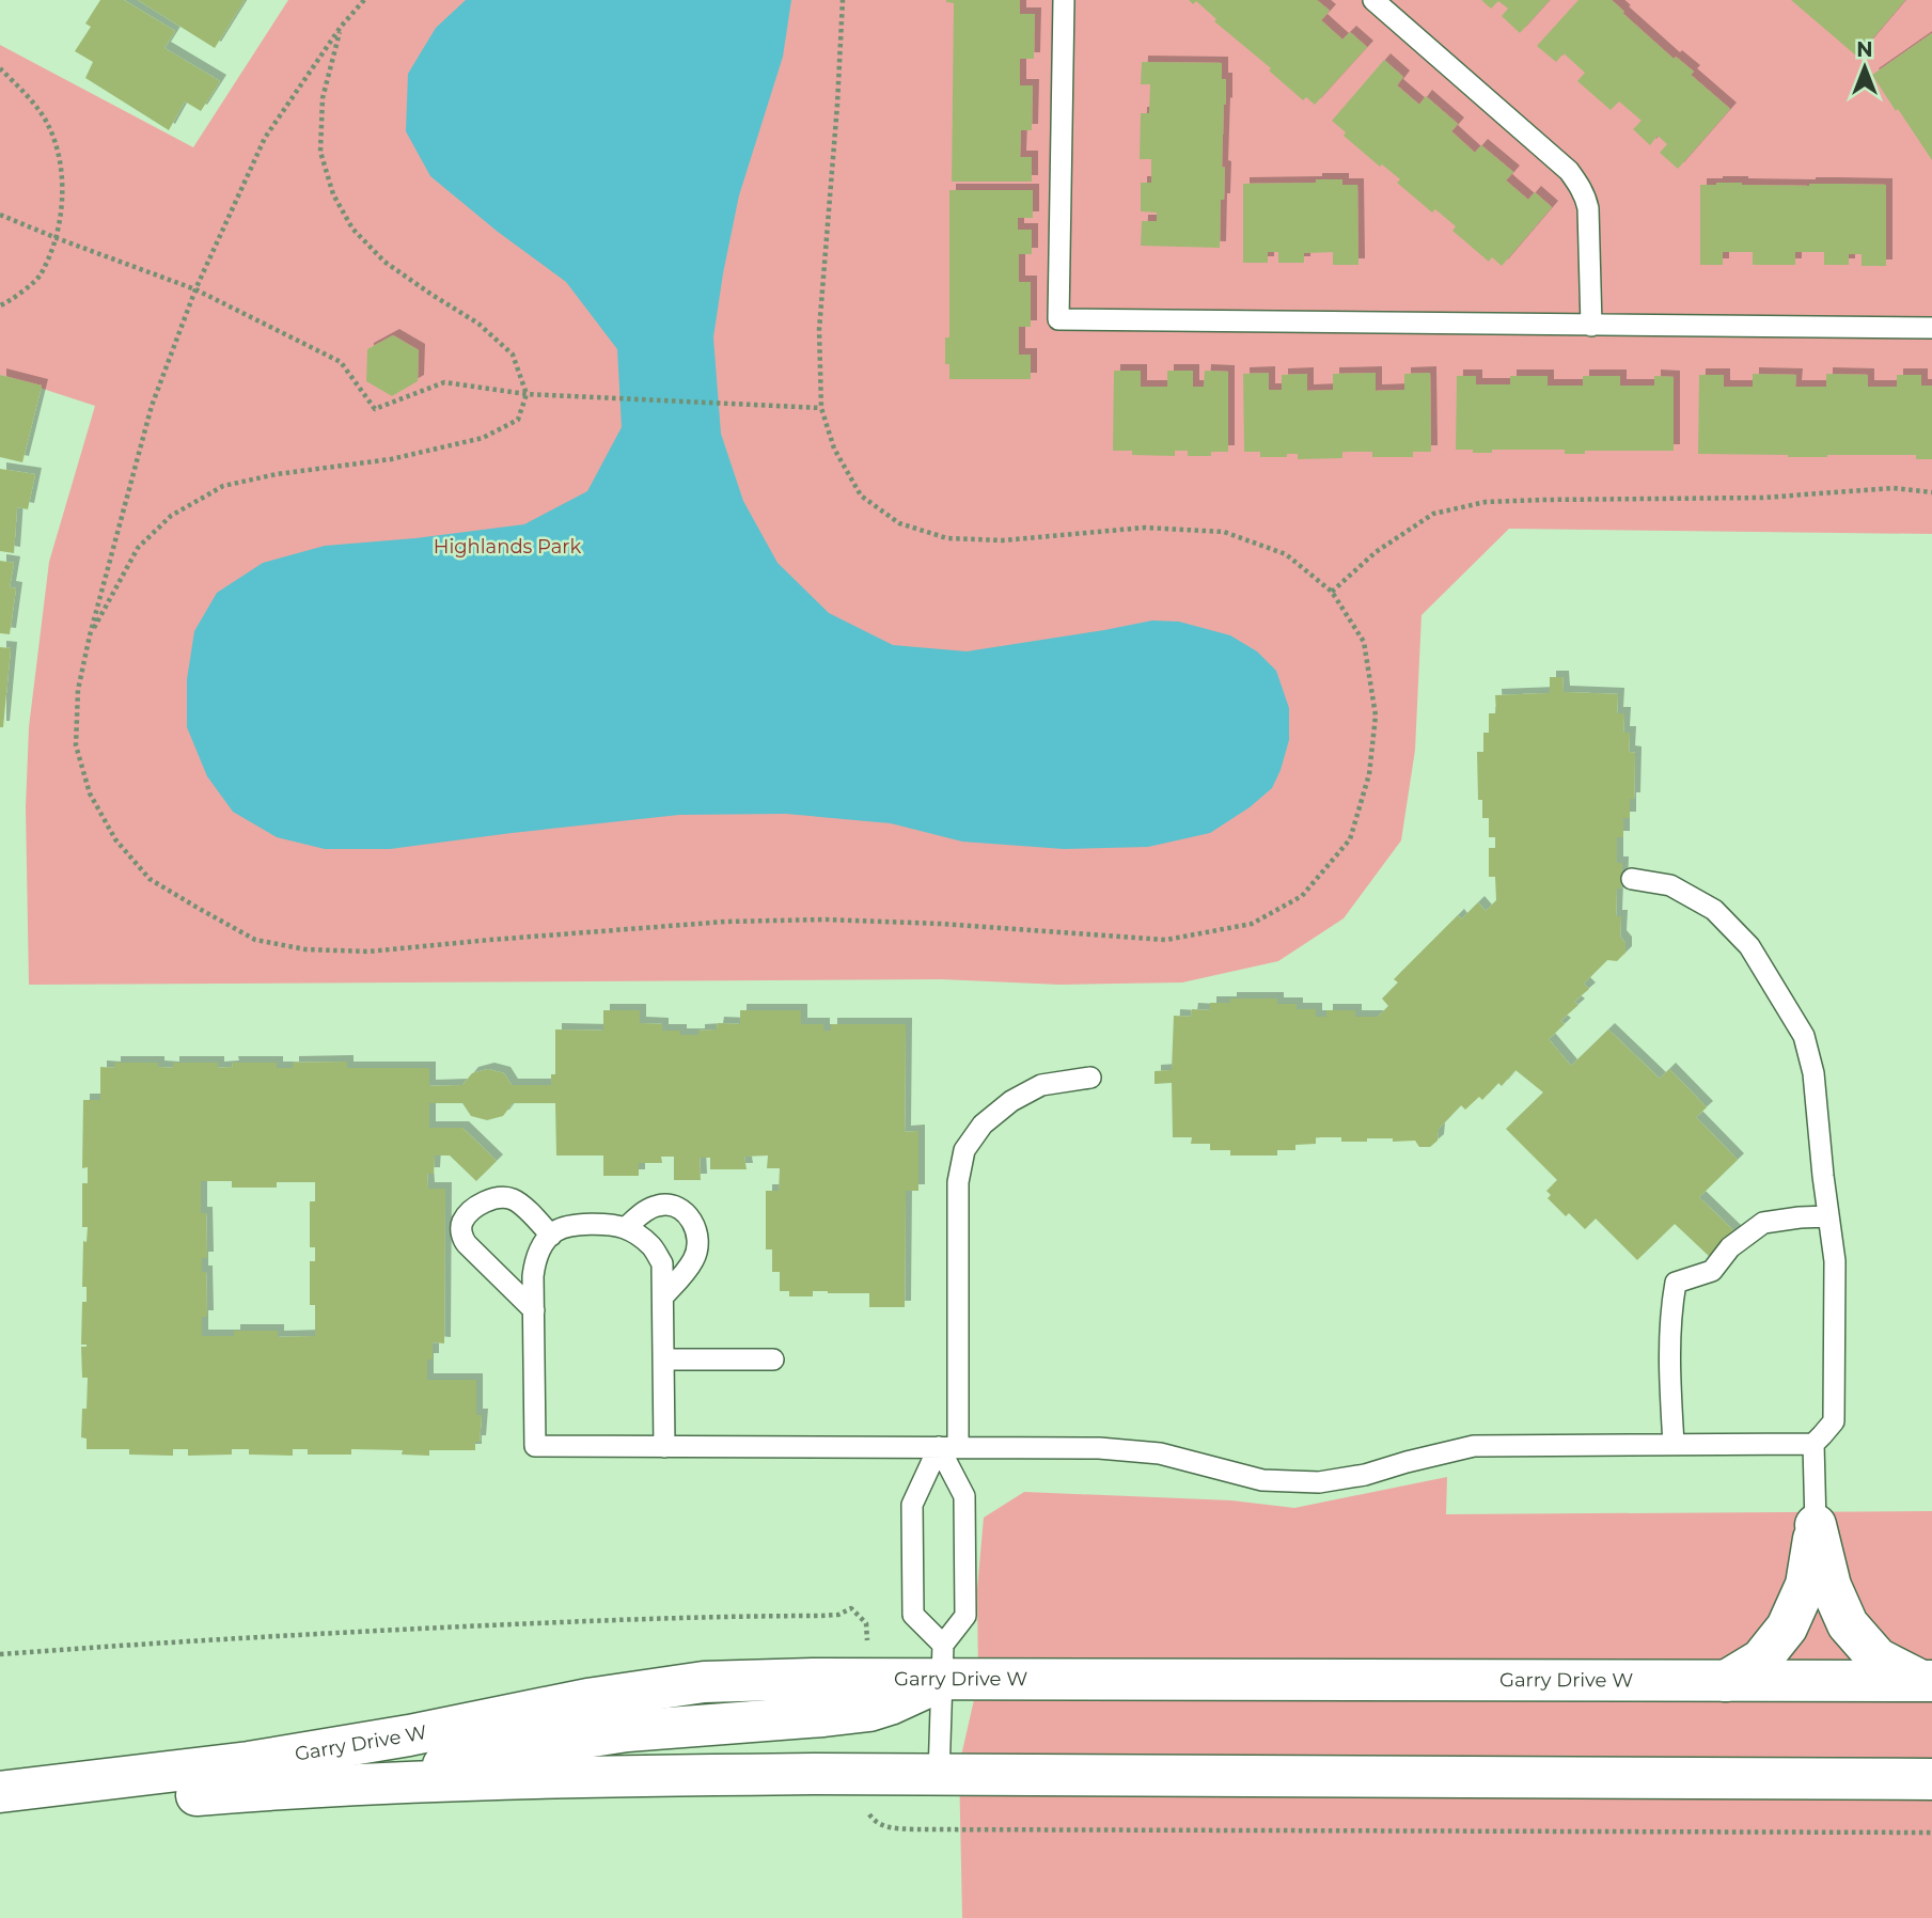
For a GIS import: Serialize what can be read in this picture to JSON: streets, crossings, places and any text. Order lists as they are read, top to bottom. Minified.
{"streets":{"main road":["Garry Drive W"]},"parks":["Highlands Park"],"north":"top"}
